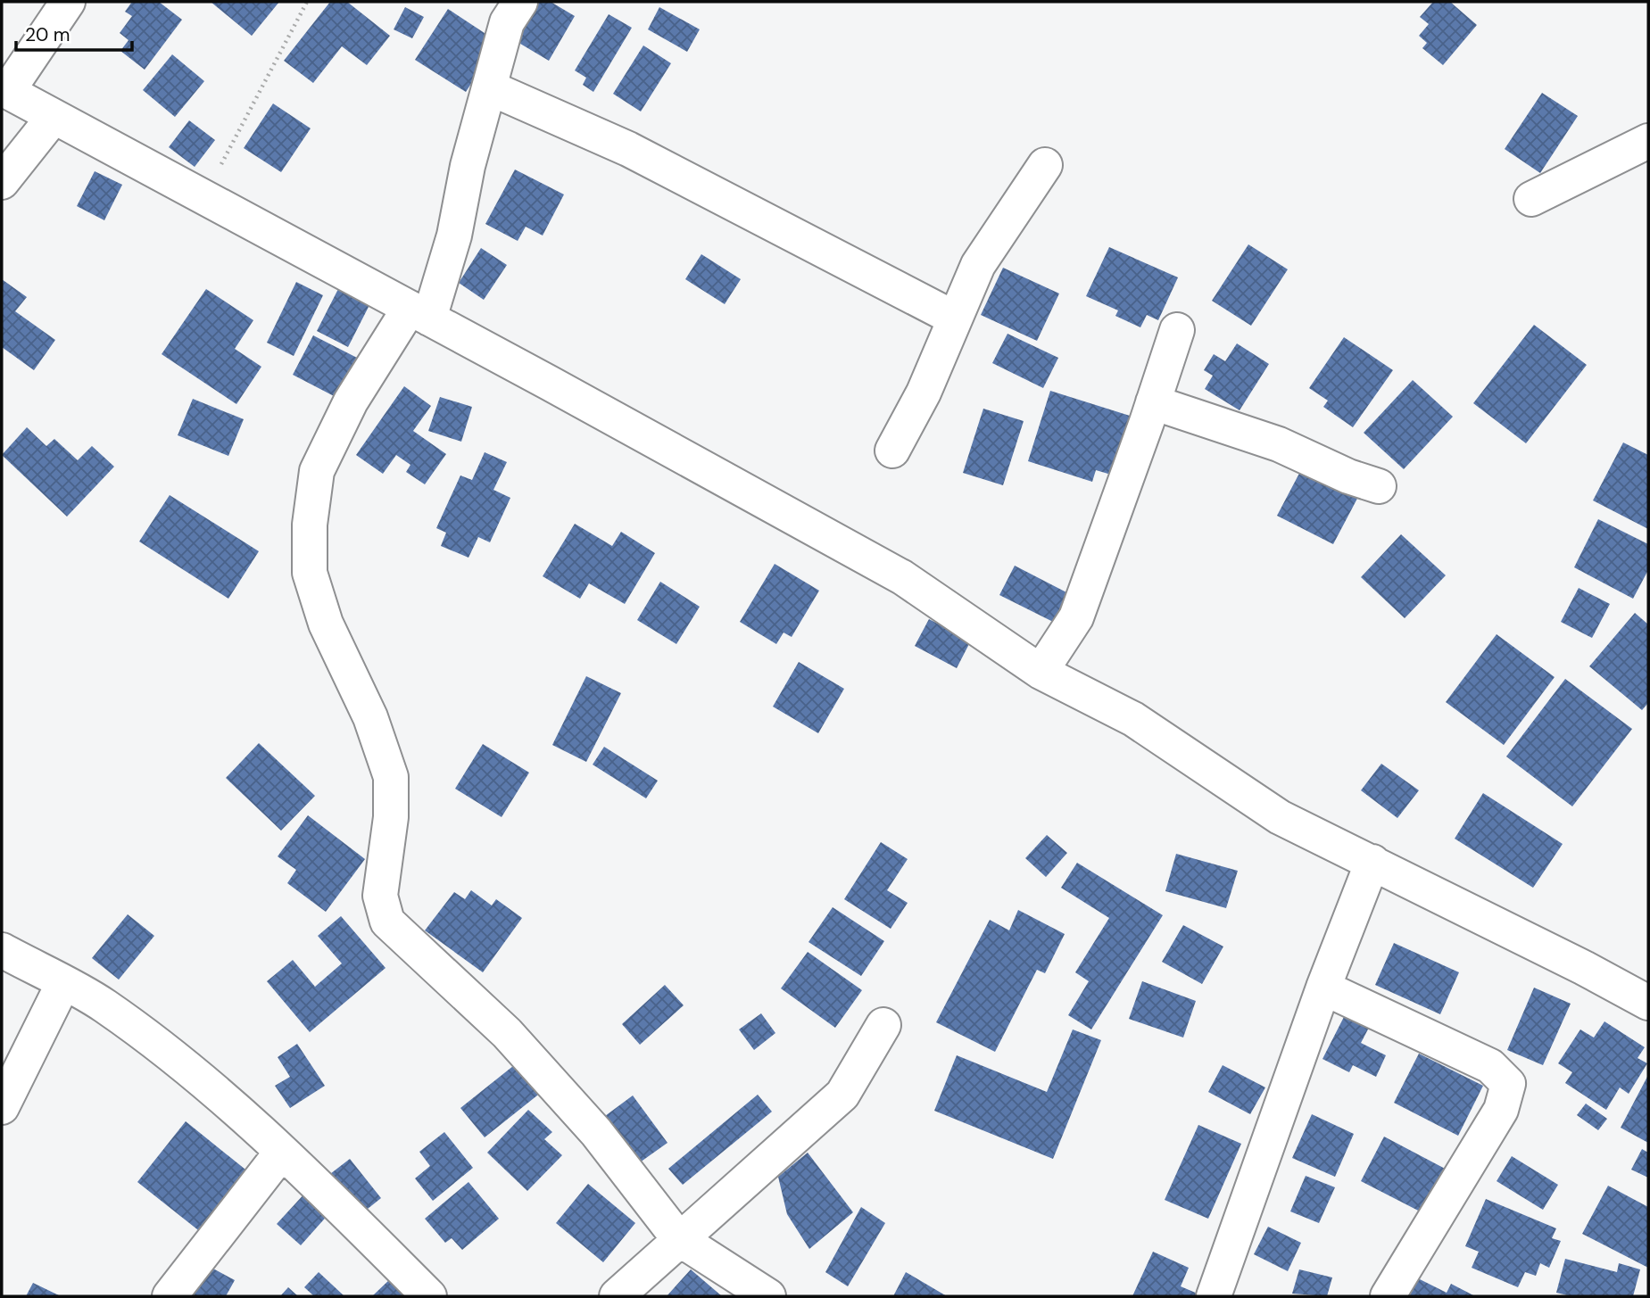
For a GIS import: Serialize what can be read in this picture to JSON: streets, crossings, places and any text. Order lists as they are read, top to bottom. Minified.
{"scale_bar":"20 m"}
